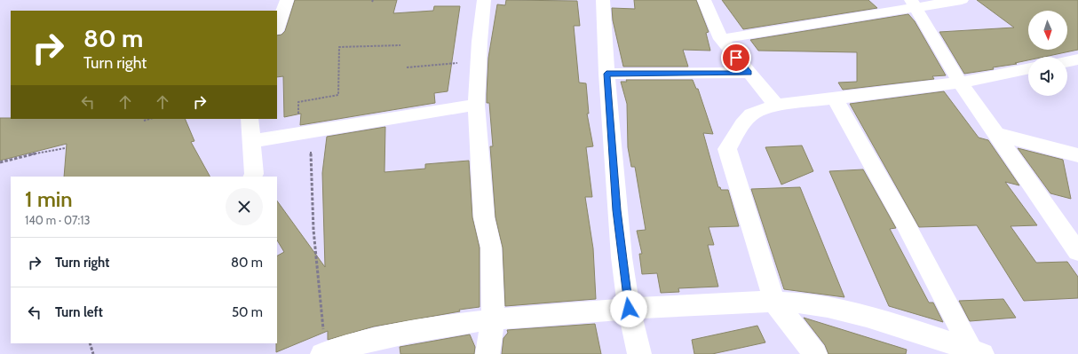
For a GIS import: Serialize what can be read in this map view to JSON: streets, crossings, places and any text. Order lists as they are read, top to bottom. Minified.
{"north":"bottom","page":{"turn":["80 m","Turn right"],"heading":["1 min","140 m · 07:13"],"list":[{"name":"Turn right","value":"80 m"},{"name":"Turn left","value":"50 m"}]}}
